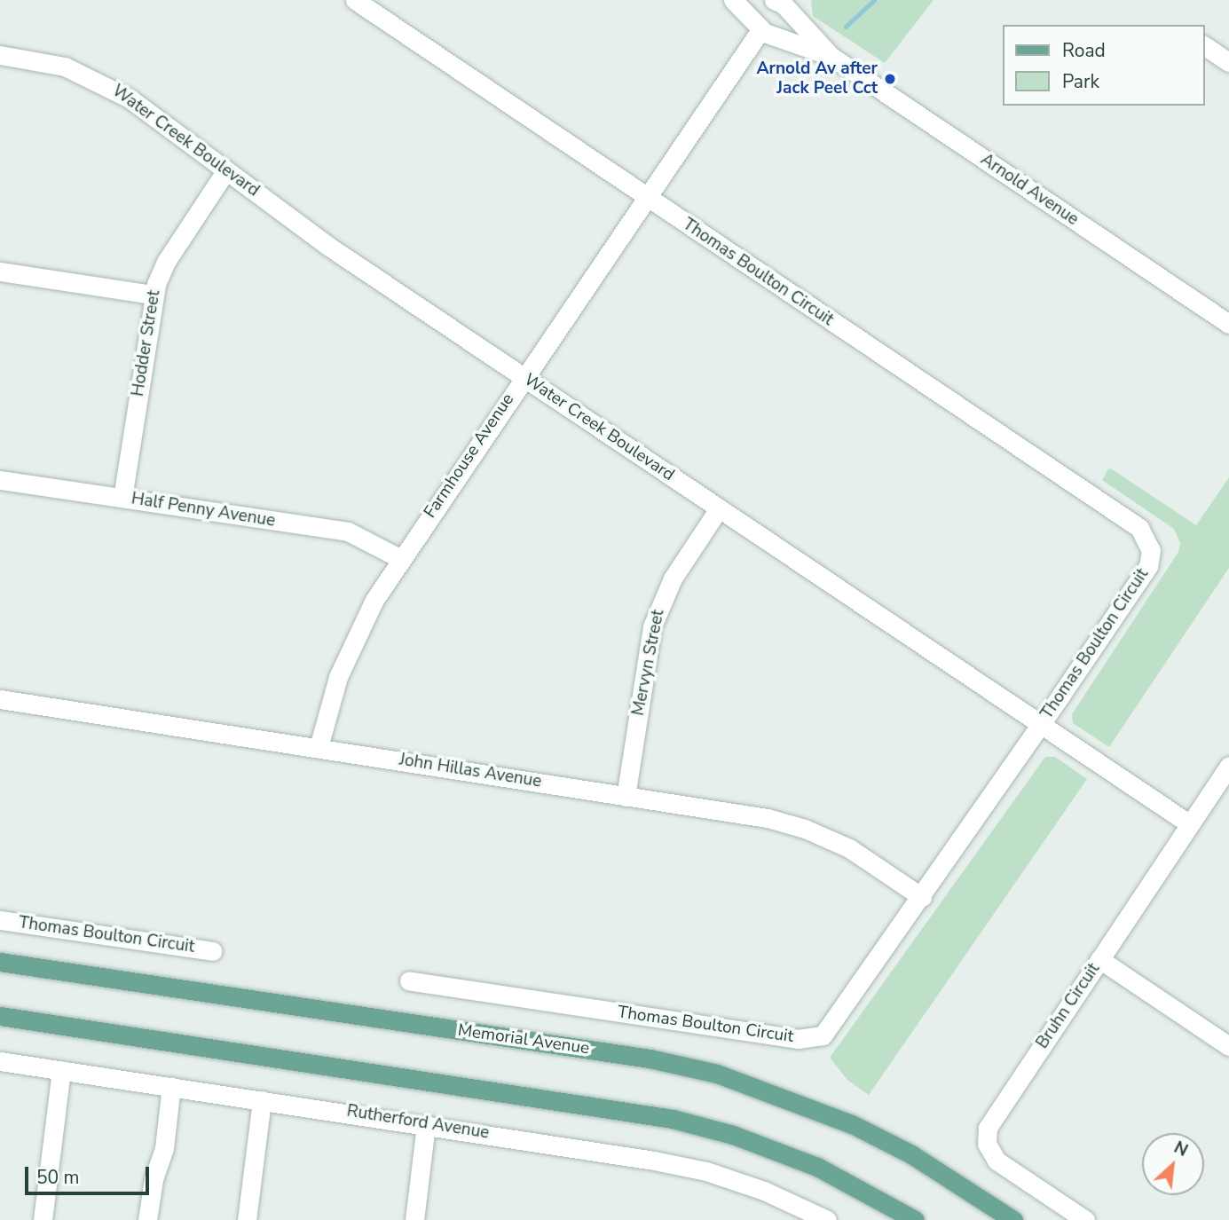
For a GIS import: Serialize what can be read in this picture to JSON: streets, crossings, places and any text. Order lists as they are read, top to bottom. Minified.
{"streets":{"main road":["Memorial Avenue"],"street":["Water Creek Boulevard","Arnold Avenue","Thomas Boulton Circuit","Hodder Street","Farmhouse Avenue","Half Penny Avenue","Mervyn Street","John Hillas Avenue","Bruhn Circuit","Rutherford Avenue"]},"crossings":[["Water Creek Boulevard","Thomas Boulton Circuit"],["Water Creek Boulevard","Hodder Street"],["Water Creek Boulevard","Farmhouse Avenue"],["Water Creek Boulevard","Mervyn Street"],["Water Creek Boulevard","Bruhn Circuit"],["Arnold Avenue","Farmhouse Avenue"],["Thomas Boulton Circuit","Farmhouse Avenue"],["Thomas Boulton Circuit","John Hillas Avenue"],["Hodder Street","Half Penny Avenue"],["Farmhouse Avenue","Half Penny Avenue"],["Farmhouse Avenue","John Hillas Avenue"],["Mervyn Street","John Hillas Avenue"]],"places":["Arnold Av after Jack Peel Cct"],"legend":["Road","Park"],"scale_bar":"50 m","north":"top right"}
